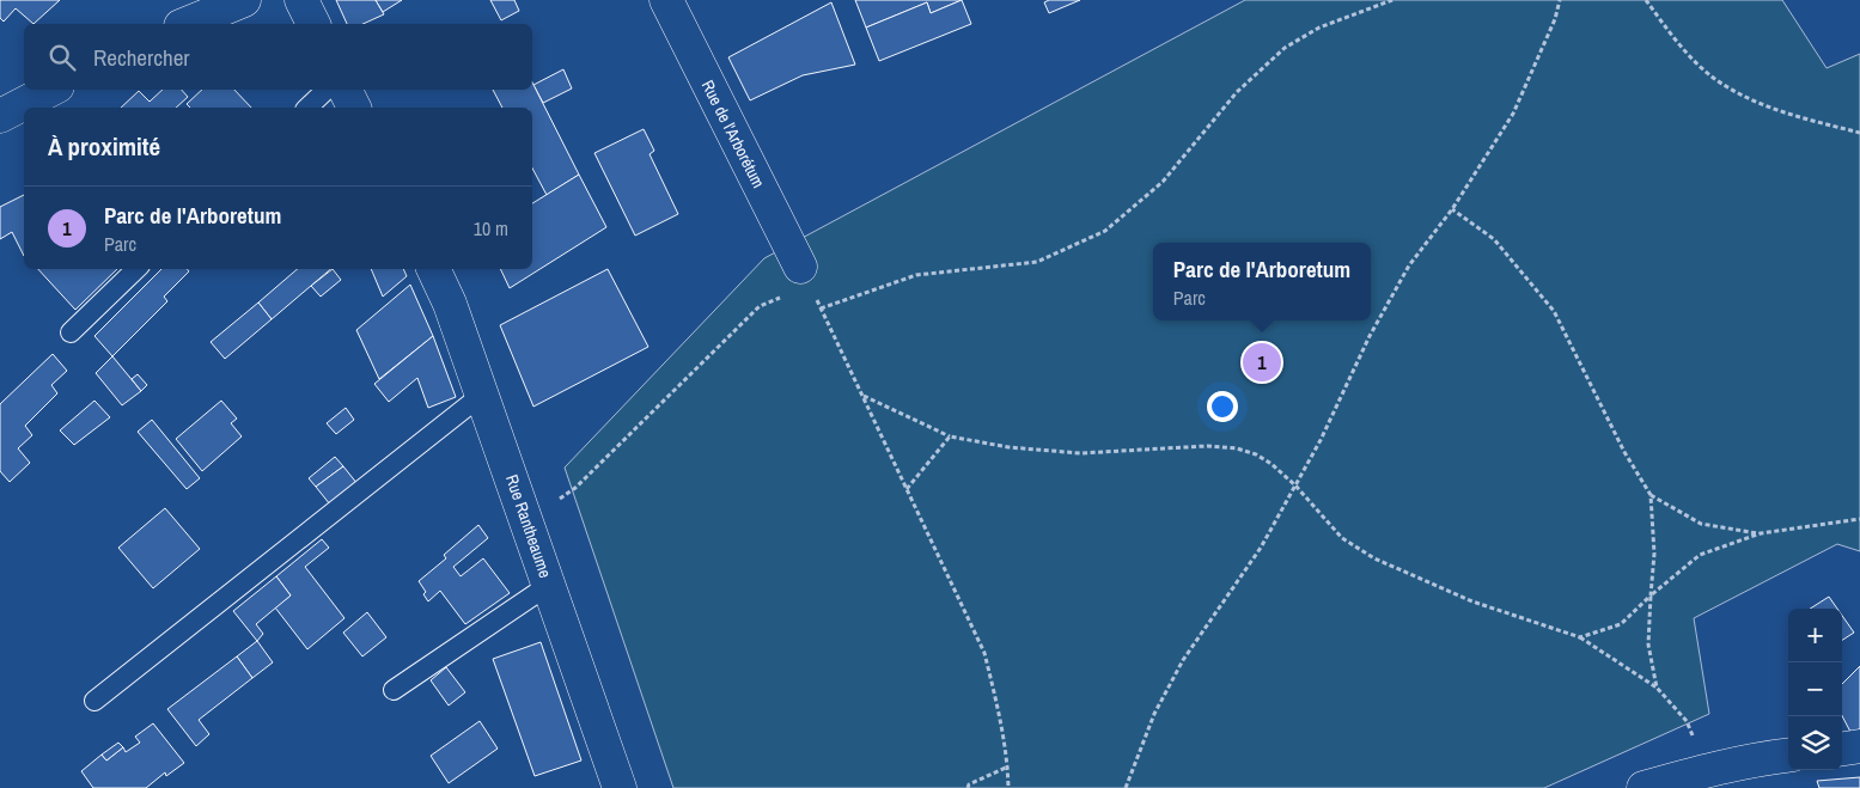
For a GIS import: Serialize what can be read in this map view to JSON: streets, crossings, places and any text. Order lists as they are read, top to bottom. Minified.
{"streets":{"street":["Rue de l'Arborétum","Rue Rantheaume"]},"page":{"search":"Rechercher","heading":"À proximité","list":[{"mark":"1","name":"Parc de l'Arboretum","note":"Parc","value":"10 m"}],"popup":["Parc de l'Arboretum","Parc"],"pins":"1","map_buttons":["+","−"]}}
